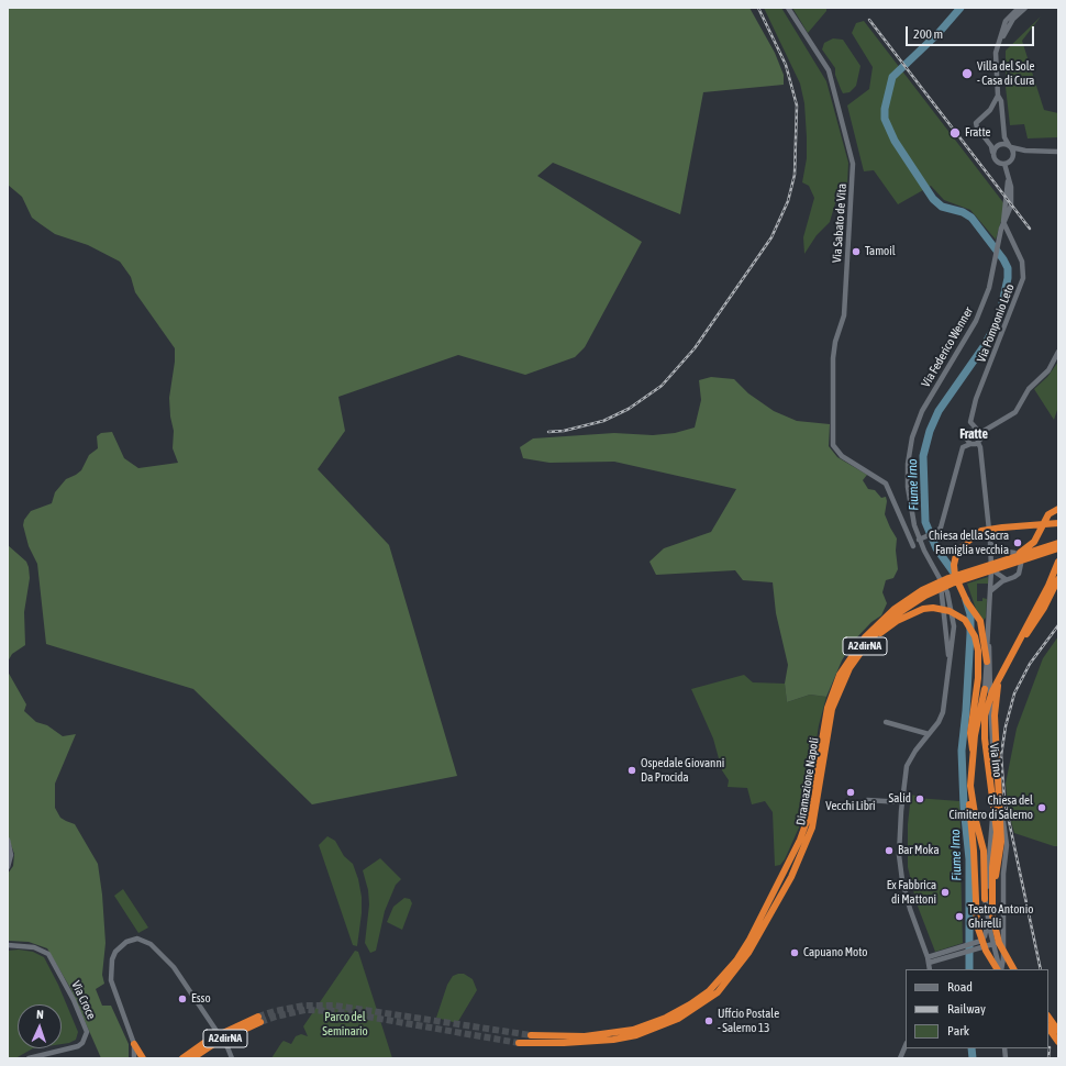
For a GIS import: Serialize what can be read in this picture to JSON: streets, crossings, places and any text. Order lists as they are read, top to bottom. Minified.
{"streets":{"highway":["A2dirNA","Diramazione Napoli"],"main road":["Via Sabato de Vita","Via Pomponio Leto","Via Federico Wenner","Via Irno","Via Croce"]},"crossings":[["Via Pomponio Leto","Via Federico Wenner"],["Via Pomponio Leto","Via Irno"]],"districts":["Fratte"],"water":["Fiume Irno"],"parks":["Parco del Seminario"],"places":["Villa del Sole - Casa di Cura","Fratte","Tamoil","Chiesa della Sacra Famiglia vecchia","Ospedale Giovanni Da Procida","Vecchi Libri","Salid","Chiesa del Cimitero di Salerno","Bar Moka","Ex Fabbrica di Mattoni","Teatro Antonio Ghirelli","Capuano Moto","Esso","Uffcio Postale - Salerno 13"],"legend":["Road","Railway","Park"],"scale_bar":"200 m","north":"top"}
